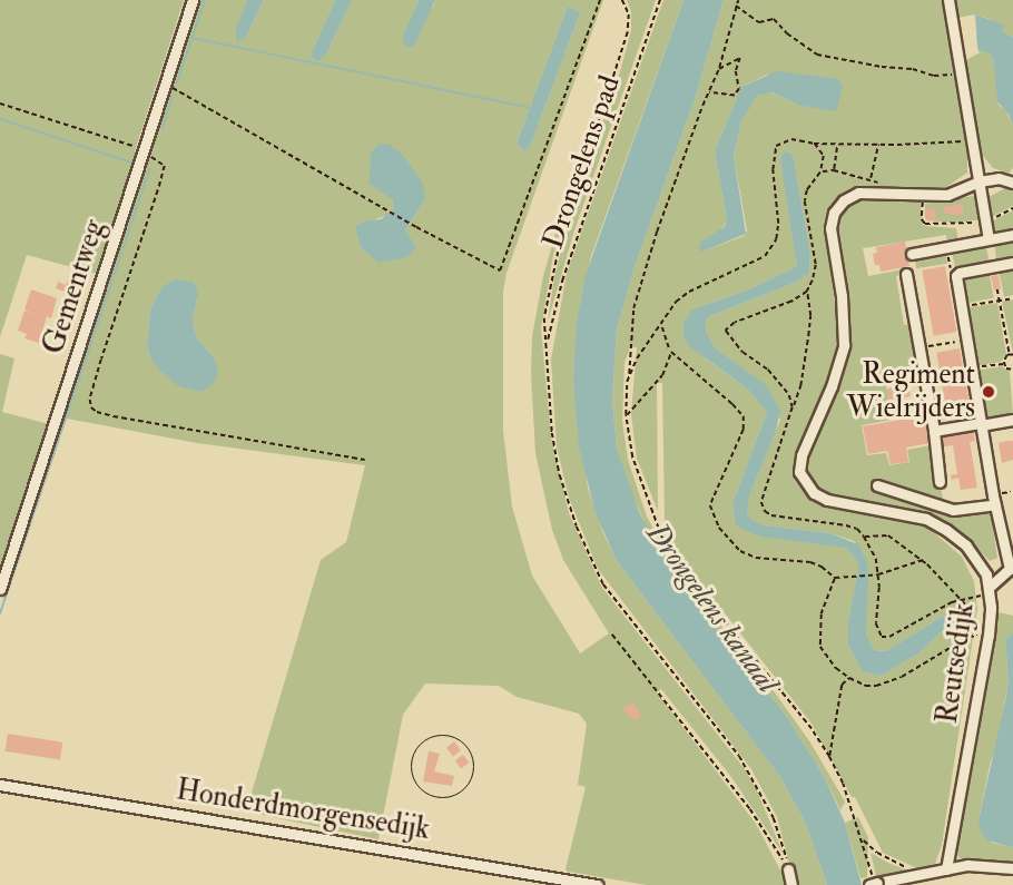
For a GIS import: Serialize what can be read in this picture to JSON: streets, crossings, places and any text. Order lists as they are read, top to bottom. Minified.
{"streets":{"street":["Gementweg","Reutsedijk","Honderdmorgensedijk"],"path":["Drongelens pad"]},"water":["Drongelens kanaal"],"places":["Regiment Wielrijders"]}
